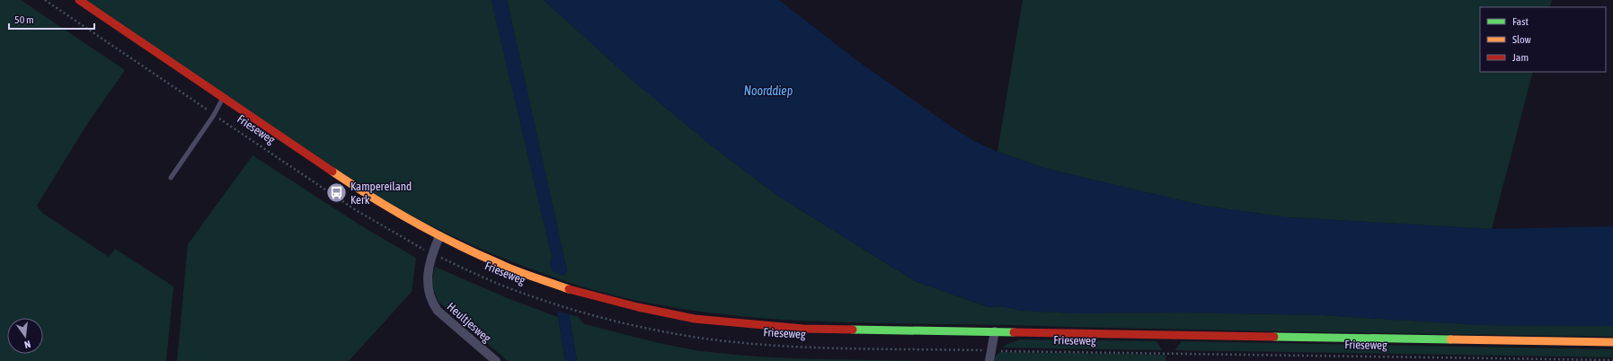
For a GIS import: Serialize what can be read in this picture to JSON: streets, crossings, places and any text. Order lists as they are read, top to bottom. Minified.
{"streets":{"main road":["Frieseweg"],"street":["Heultjesweg"]},"crossings":[["Frieseweg","Heultjesweg"]],"water":["Noorddiep"],"places":{"bus stop":["Kampereiland Kerk"]},"legend":["Fast","Slow","Jam"],"scale_bar":"50 m","north":"bottom"}
